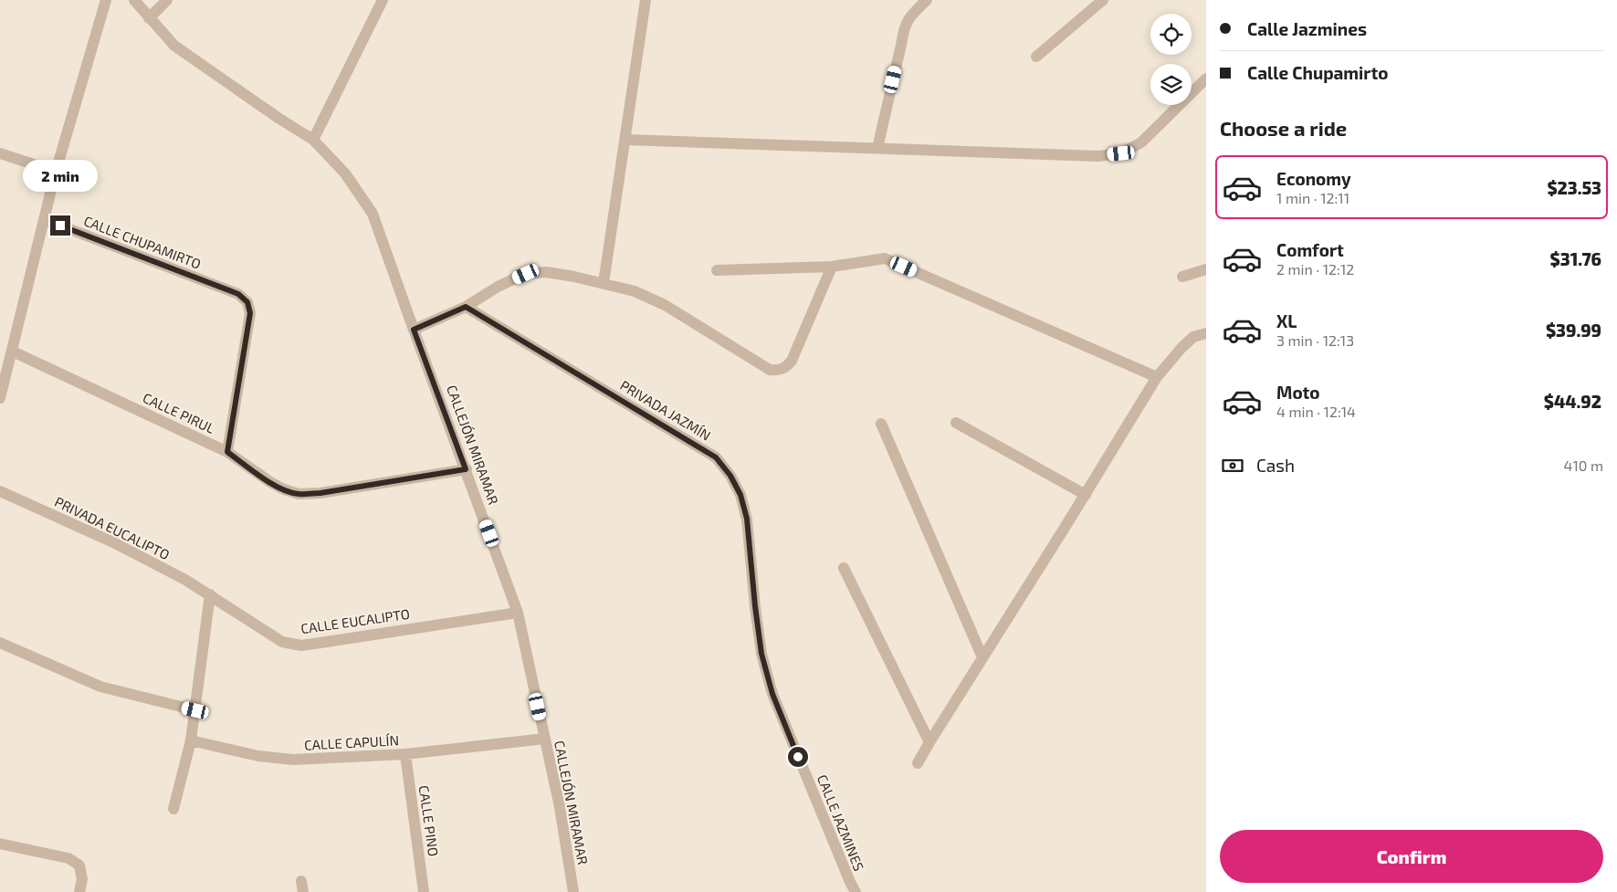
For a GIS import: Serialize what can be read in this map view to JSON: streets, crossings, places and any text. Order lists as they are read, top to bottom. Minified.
{"streets":{"street":["CALLE CHUPAMIRTO","PRIVADA JAZMÍN","CALLE PIRUL","CALLEJÓN MIRAMAR","PRIVADA EUCALIPTO","CALLE EUCALIPTO","CALLE CAPULÍN","CALLE PINO","CALLE JAZMINES"]},"crossings":[["CALLE CHUPAMIRTO","CALLE PIRUL"],["PRIVADA JAZMÍN","CALLE JAZMINES"],["CALLE PIRUL","CALLEJÓN MIRAMAR"],["CALLEJÓN MIRAMAR","CALLE EUCALIPTO"],["CALLEJÓN MIRAMAR","CALLE CAPULÍN"],["PRIVADA EUCALIPTO","CALLE EUCALIPTO"],["CALLE CAPULÍN","CALLE PINO"]],"page":{"banner":["Calle Jazmines","Calle Chupamirto"],"heading":"Choose a ride","list":[{"name":"Economy","note":"1 min · 12:11","value":"$23.53"},{"name":"Comfort","note":"2 min · 12:12","value":"$31.76"},{"name":"XL","note":"3 min · 12:13","value":"$39.99"},{"name":"Moto","note":"4 min · 12:14","value":"$44.92"}],"bubble":"2 min","pay":["Cash","410 m"],"buttons":"Confirm"}}
